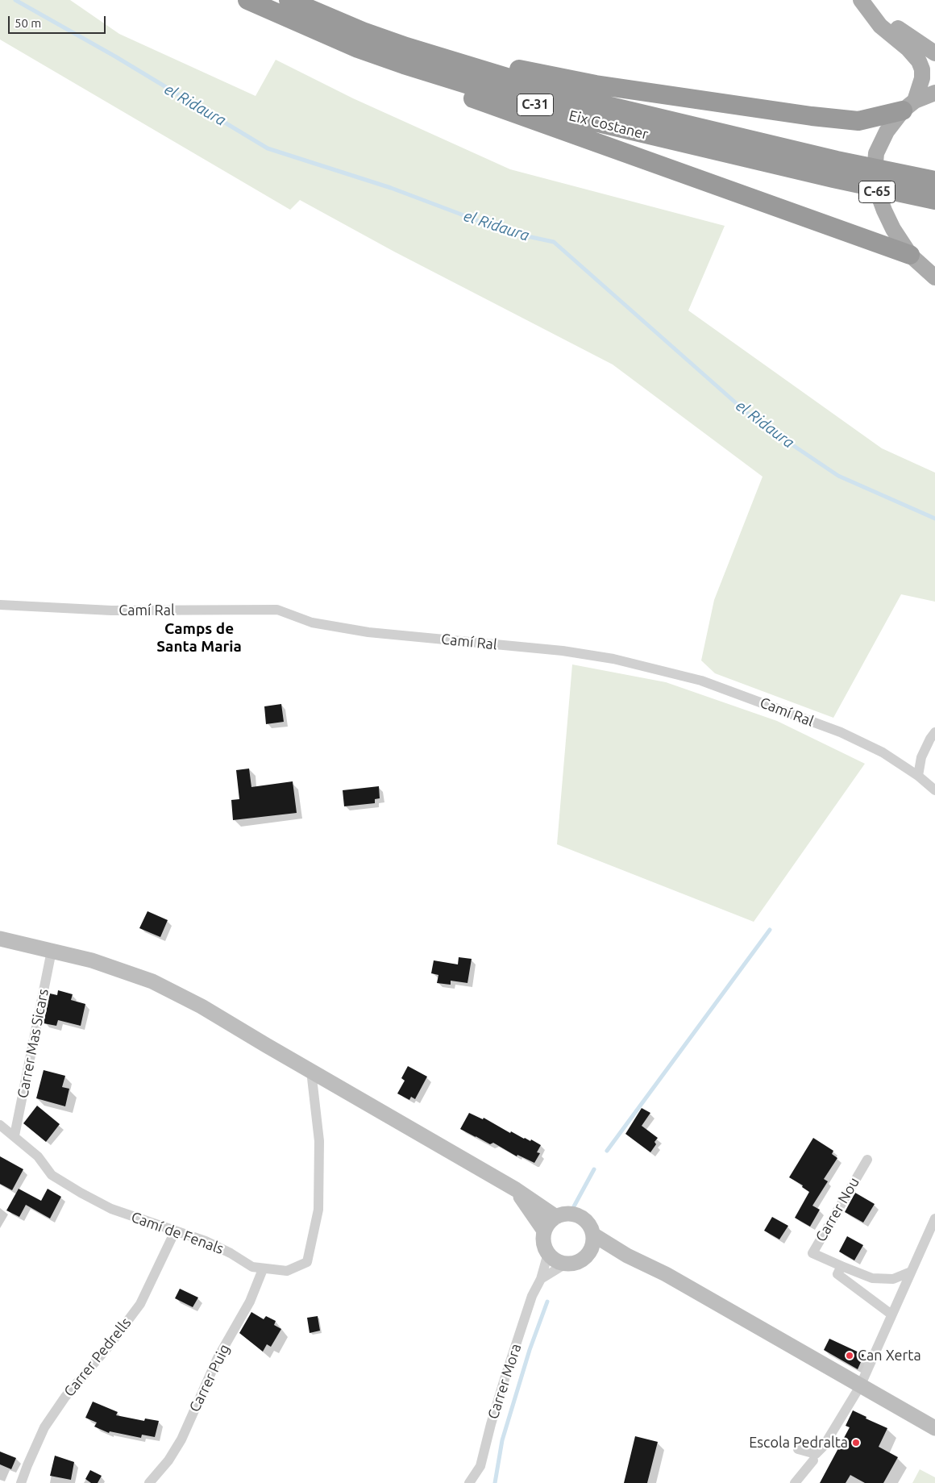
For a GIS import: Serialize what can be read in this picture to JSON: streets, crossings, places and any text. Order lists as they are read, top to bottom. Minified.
{"streets":{"highway":["C-31","Eix Costaner"],"main road":["C-65"],"street":["Camí Ral","Carrer Mas Sicars","Carrer Nou","Camí de Fenals","Carrer Pedrells","Carrer Puig","Carrer Mora"]},"crossings":[["Carrer Mas Sicars","Camí de Fenals"],["Camí de Fenals","Carrer Pedrells"],["Camí de Fenals","Carrer Puig"]],"districts":["Camps de Santa Maria"],"water":["el Ridaura"],"places":["Can Xerta","Escola Pedralta"],"scale_bar":"50 m"}
